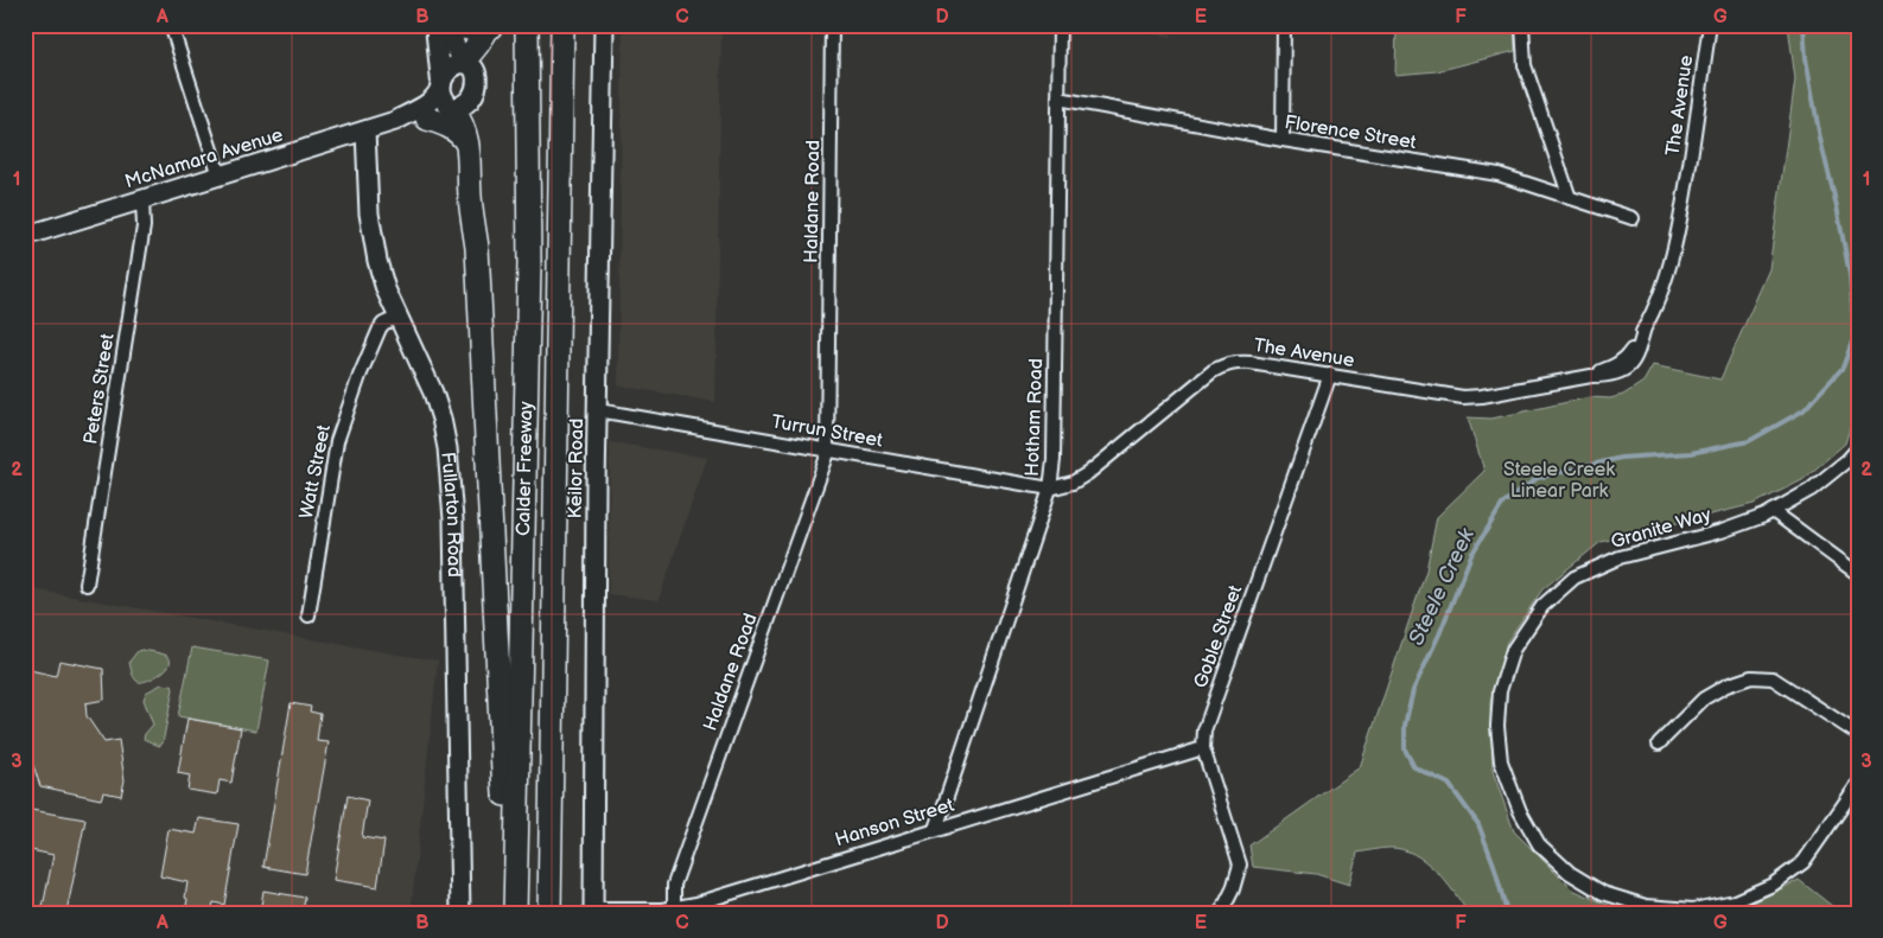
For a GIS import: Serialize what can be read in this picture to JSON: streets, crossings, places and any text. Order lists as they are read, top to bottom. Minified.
{"streets":{"highway":["Calder Freeway"],"main road":["McNamara Avenue","Keilor Road","Fullarton Road"],"street":["The Avenue","Florence Street","Haldane Road","Peters Street","Hotham Road","Turrun Street","Watt Street","Granite Way","Goble Street","Hanson Street"]},"crossings":[["The Avenue","Hotham Road"],["The Avenue","Turrun Street"],["The Avenue","Goble Street"],["Florence Street","Hotham Road"],["McNamara Avenue","Peters Street"],["McNamara Avenue","Fullarton Road"],["Haldane Road","Turrun Street"],["Haldane Road","Hanson Street"],["Hotham Road","Turrun Street"],["Hotham Road","Hanson Street"],["Turrun Street","Keilor Road"],["Keilor Road","Hanson Street"],["Watt Street","Fullarton Road"],["Goble Street","Hanson Street"]],"water":["Steele Creek"],"parks":["Steele Creek Linear Park"],"grid":{"columns":["A","B","C","D","E","F","G"],"rows":["1","2","3"]}}
